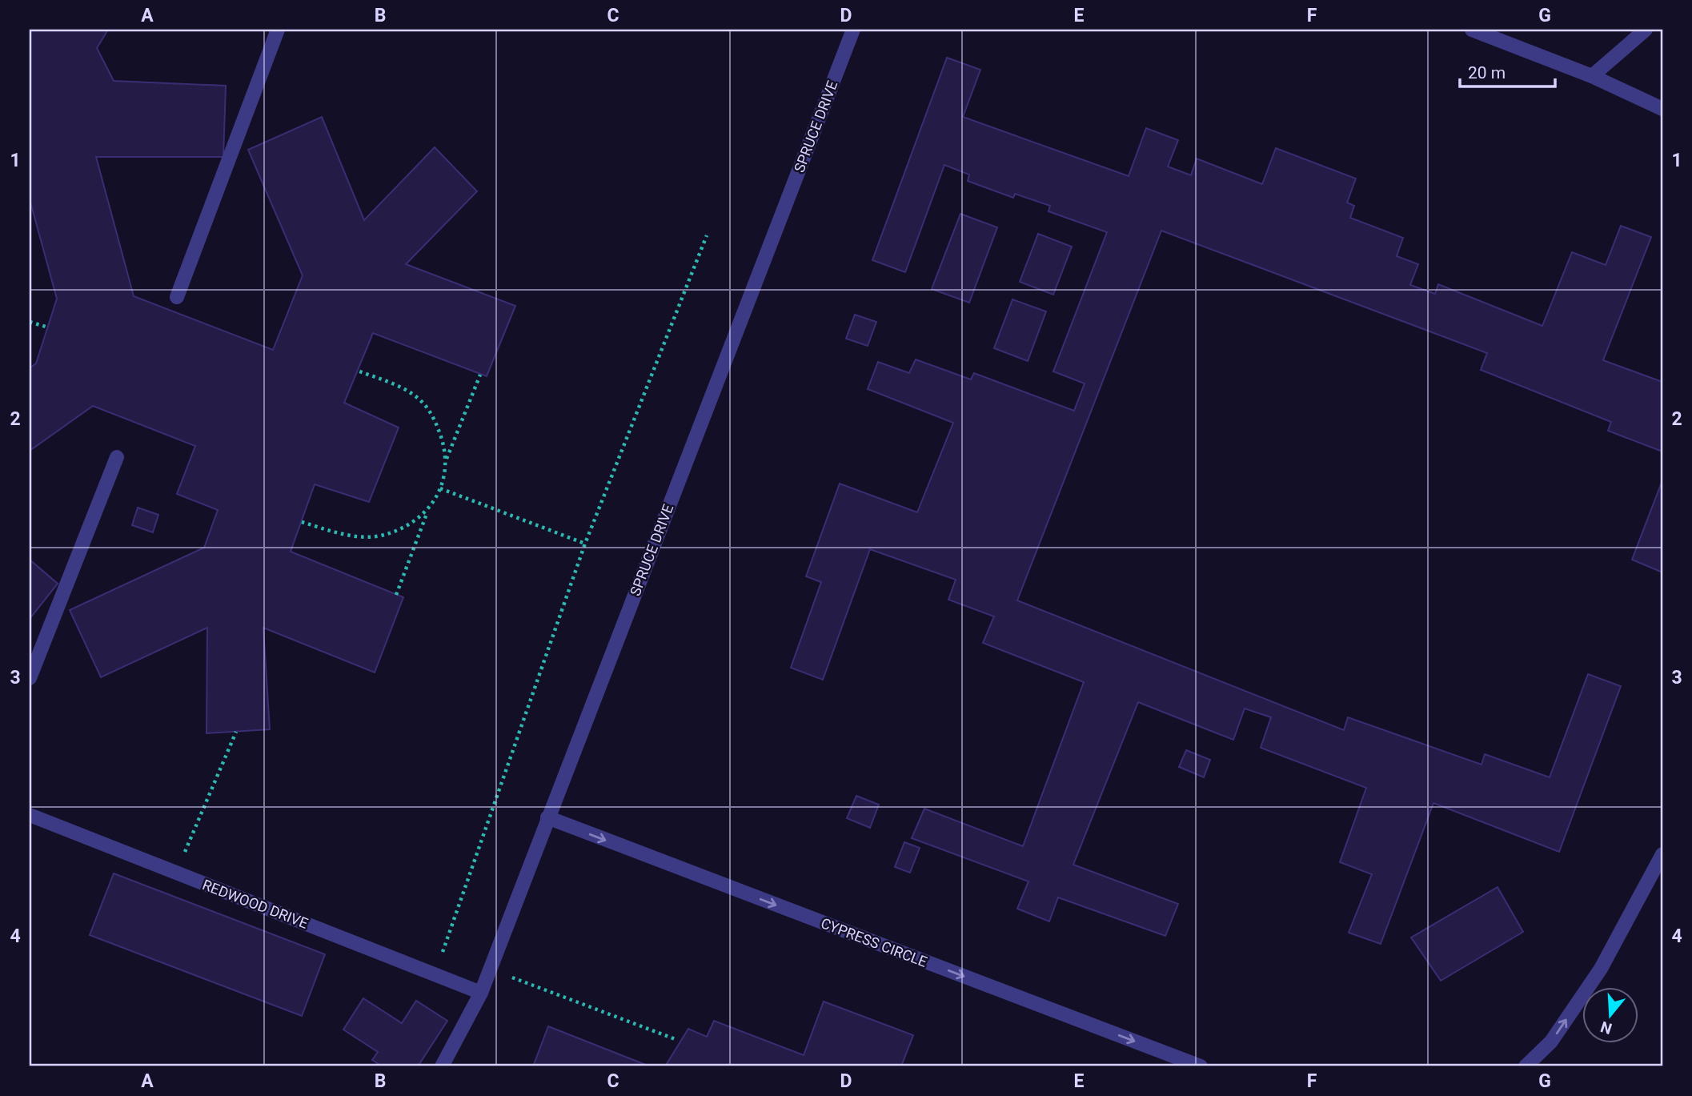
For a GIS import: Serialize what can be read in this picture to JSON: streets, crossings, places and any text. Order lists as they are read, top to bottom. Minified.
{"streets":{"street":["SPRUCE DRIVE","REDWOOD DRIVE","CYPRESS CIRCLE"]},"crossings":[["SPRUCE DRIVE","REDWOOD DRIVE"],["SPRUCE DRIVE","CYPRESS CIRCLE"]],"one_way":["CYPRESS CIRCLE"],"scale_bar":"20 m","north":"bottom","grid":{"columns":["A","B","C","D","E","F","G"],"rows":["1","2","3","4"]}}
